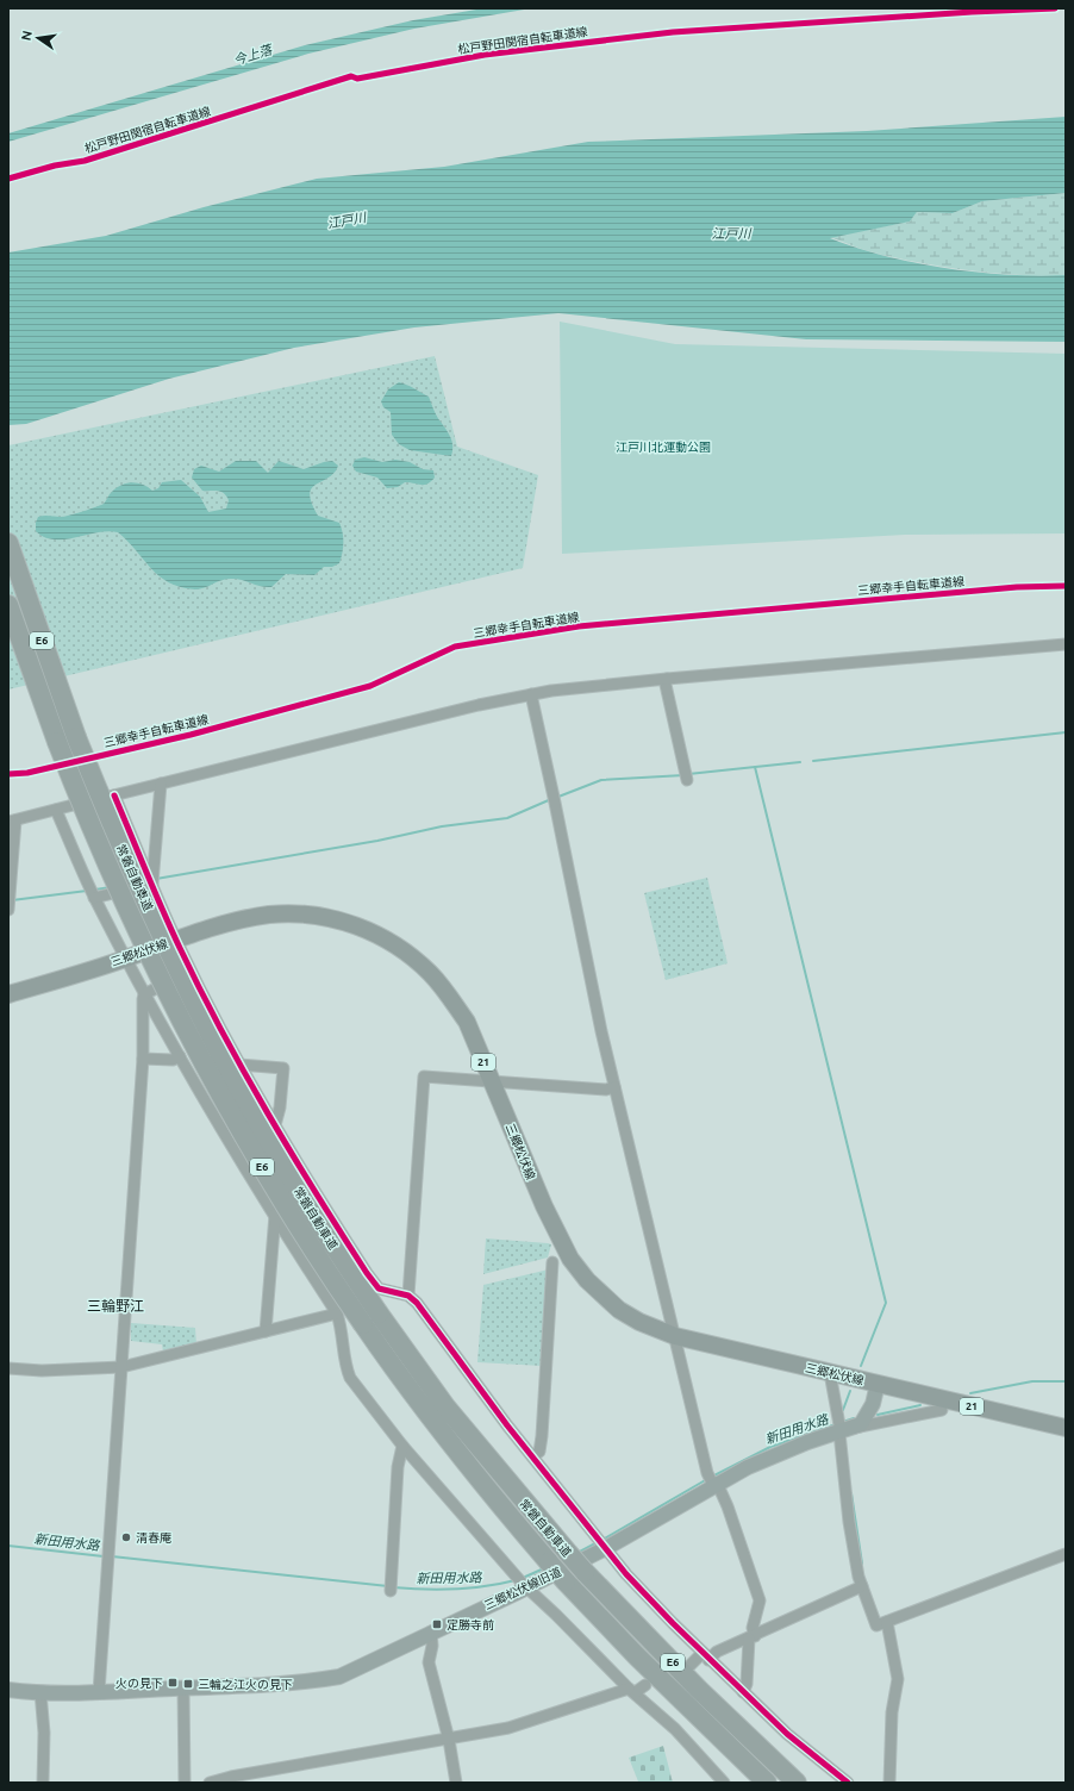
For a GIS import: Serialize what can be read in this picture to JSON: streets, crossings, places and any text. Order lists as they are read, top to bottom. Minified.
{"streets":{"highway":["E6","常磐自動車道"],"main road":["三郷松伏線","21"],"street":["三郷松伏線旧道"],"cycle path":["松戸野田関宿自転車道線","三郷幸手自転車道線"]},"crossings":[["三郷松伏線","三郷松伏線旧道"]],"districts":["三輪野江"],"water":["今上落","江戸川","新田用水路"],"parks":["江戸川北運動公園"],"places":{"other":["清春庵"],"transit":["定勝寺前","火の見下","三輪之江火の見下"]},"north":"left"}
